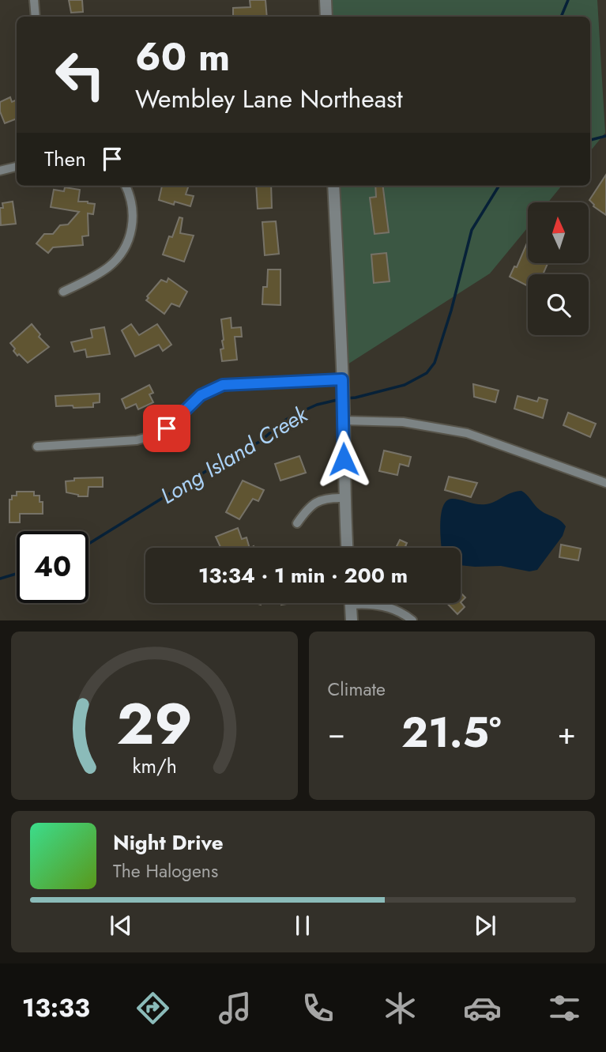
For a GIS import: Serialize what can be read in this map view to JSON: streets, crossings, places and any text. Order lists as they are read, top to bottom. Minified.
{"water":["Long Island Creek"],"north":"top","page":{"turn":["60 m","Wembley Lane Northeast"],"then":"Then","limit":"40","trip":"13:34 · 1 min · 200 m","tile":"Climate","heat":["−","21.5°","+"],"song":["Night Drive","The Halogens"],"tabs":"13:33","gauge":["29","km/h"]}}
